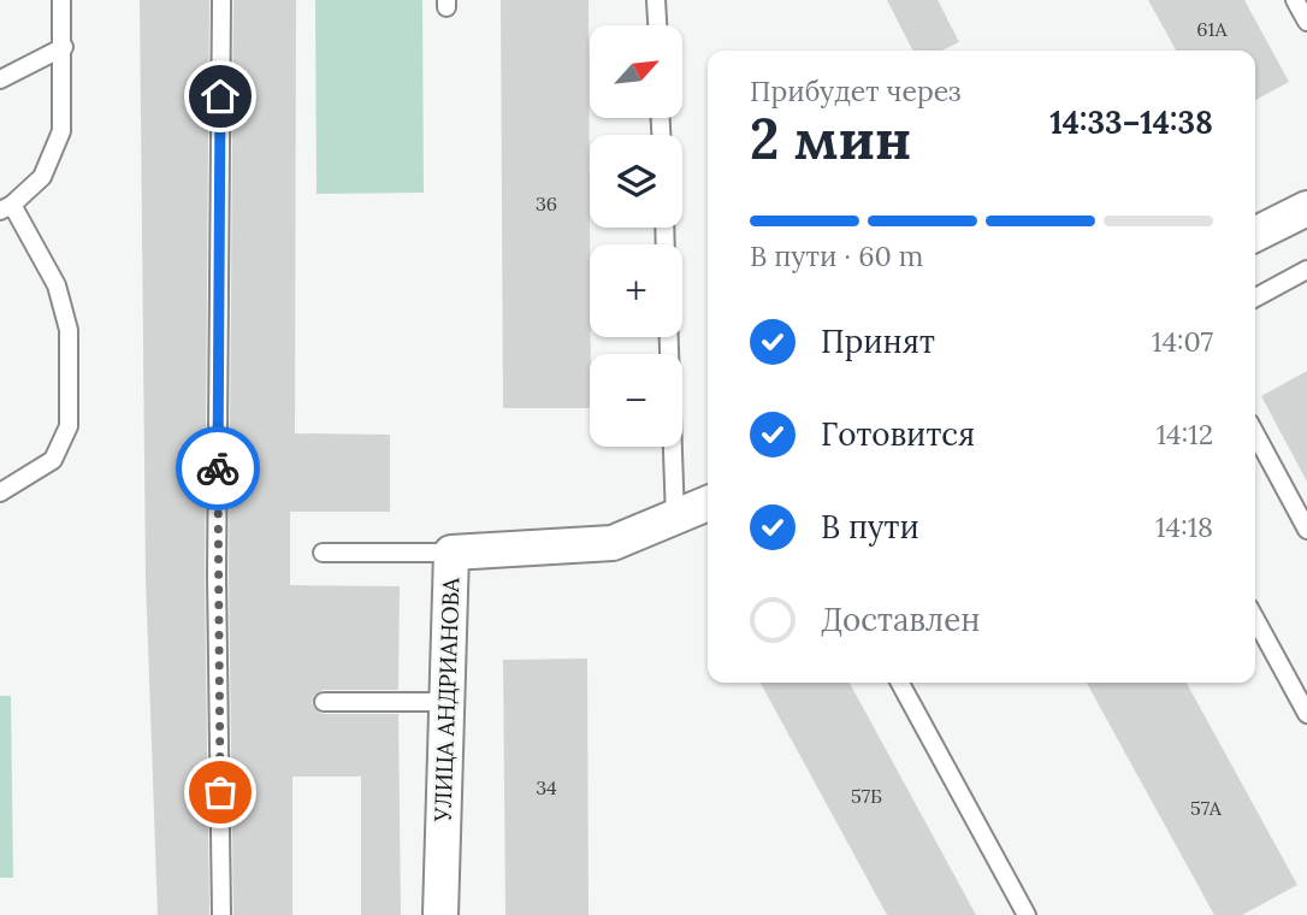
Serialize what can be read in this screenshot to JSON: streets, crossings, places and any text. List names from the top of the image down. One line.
{"streets":{"street":["УЛИЦА АНДРИАНОВА"]},"house_numbers":["61А","36","34","57Б","57А"],"north":"top right","page":{"map_buttons":["+","−"],"heading":["2 мин","Прибудет через","14:33–14:38"],"bar":"В пути · 60 m","list":[["Принят","14:07"],["Готовится","14:12"],["В пути","14:18"],"Доставлен"]}}
